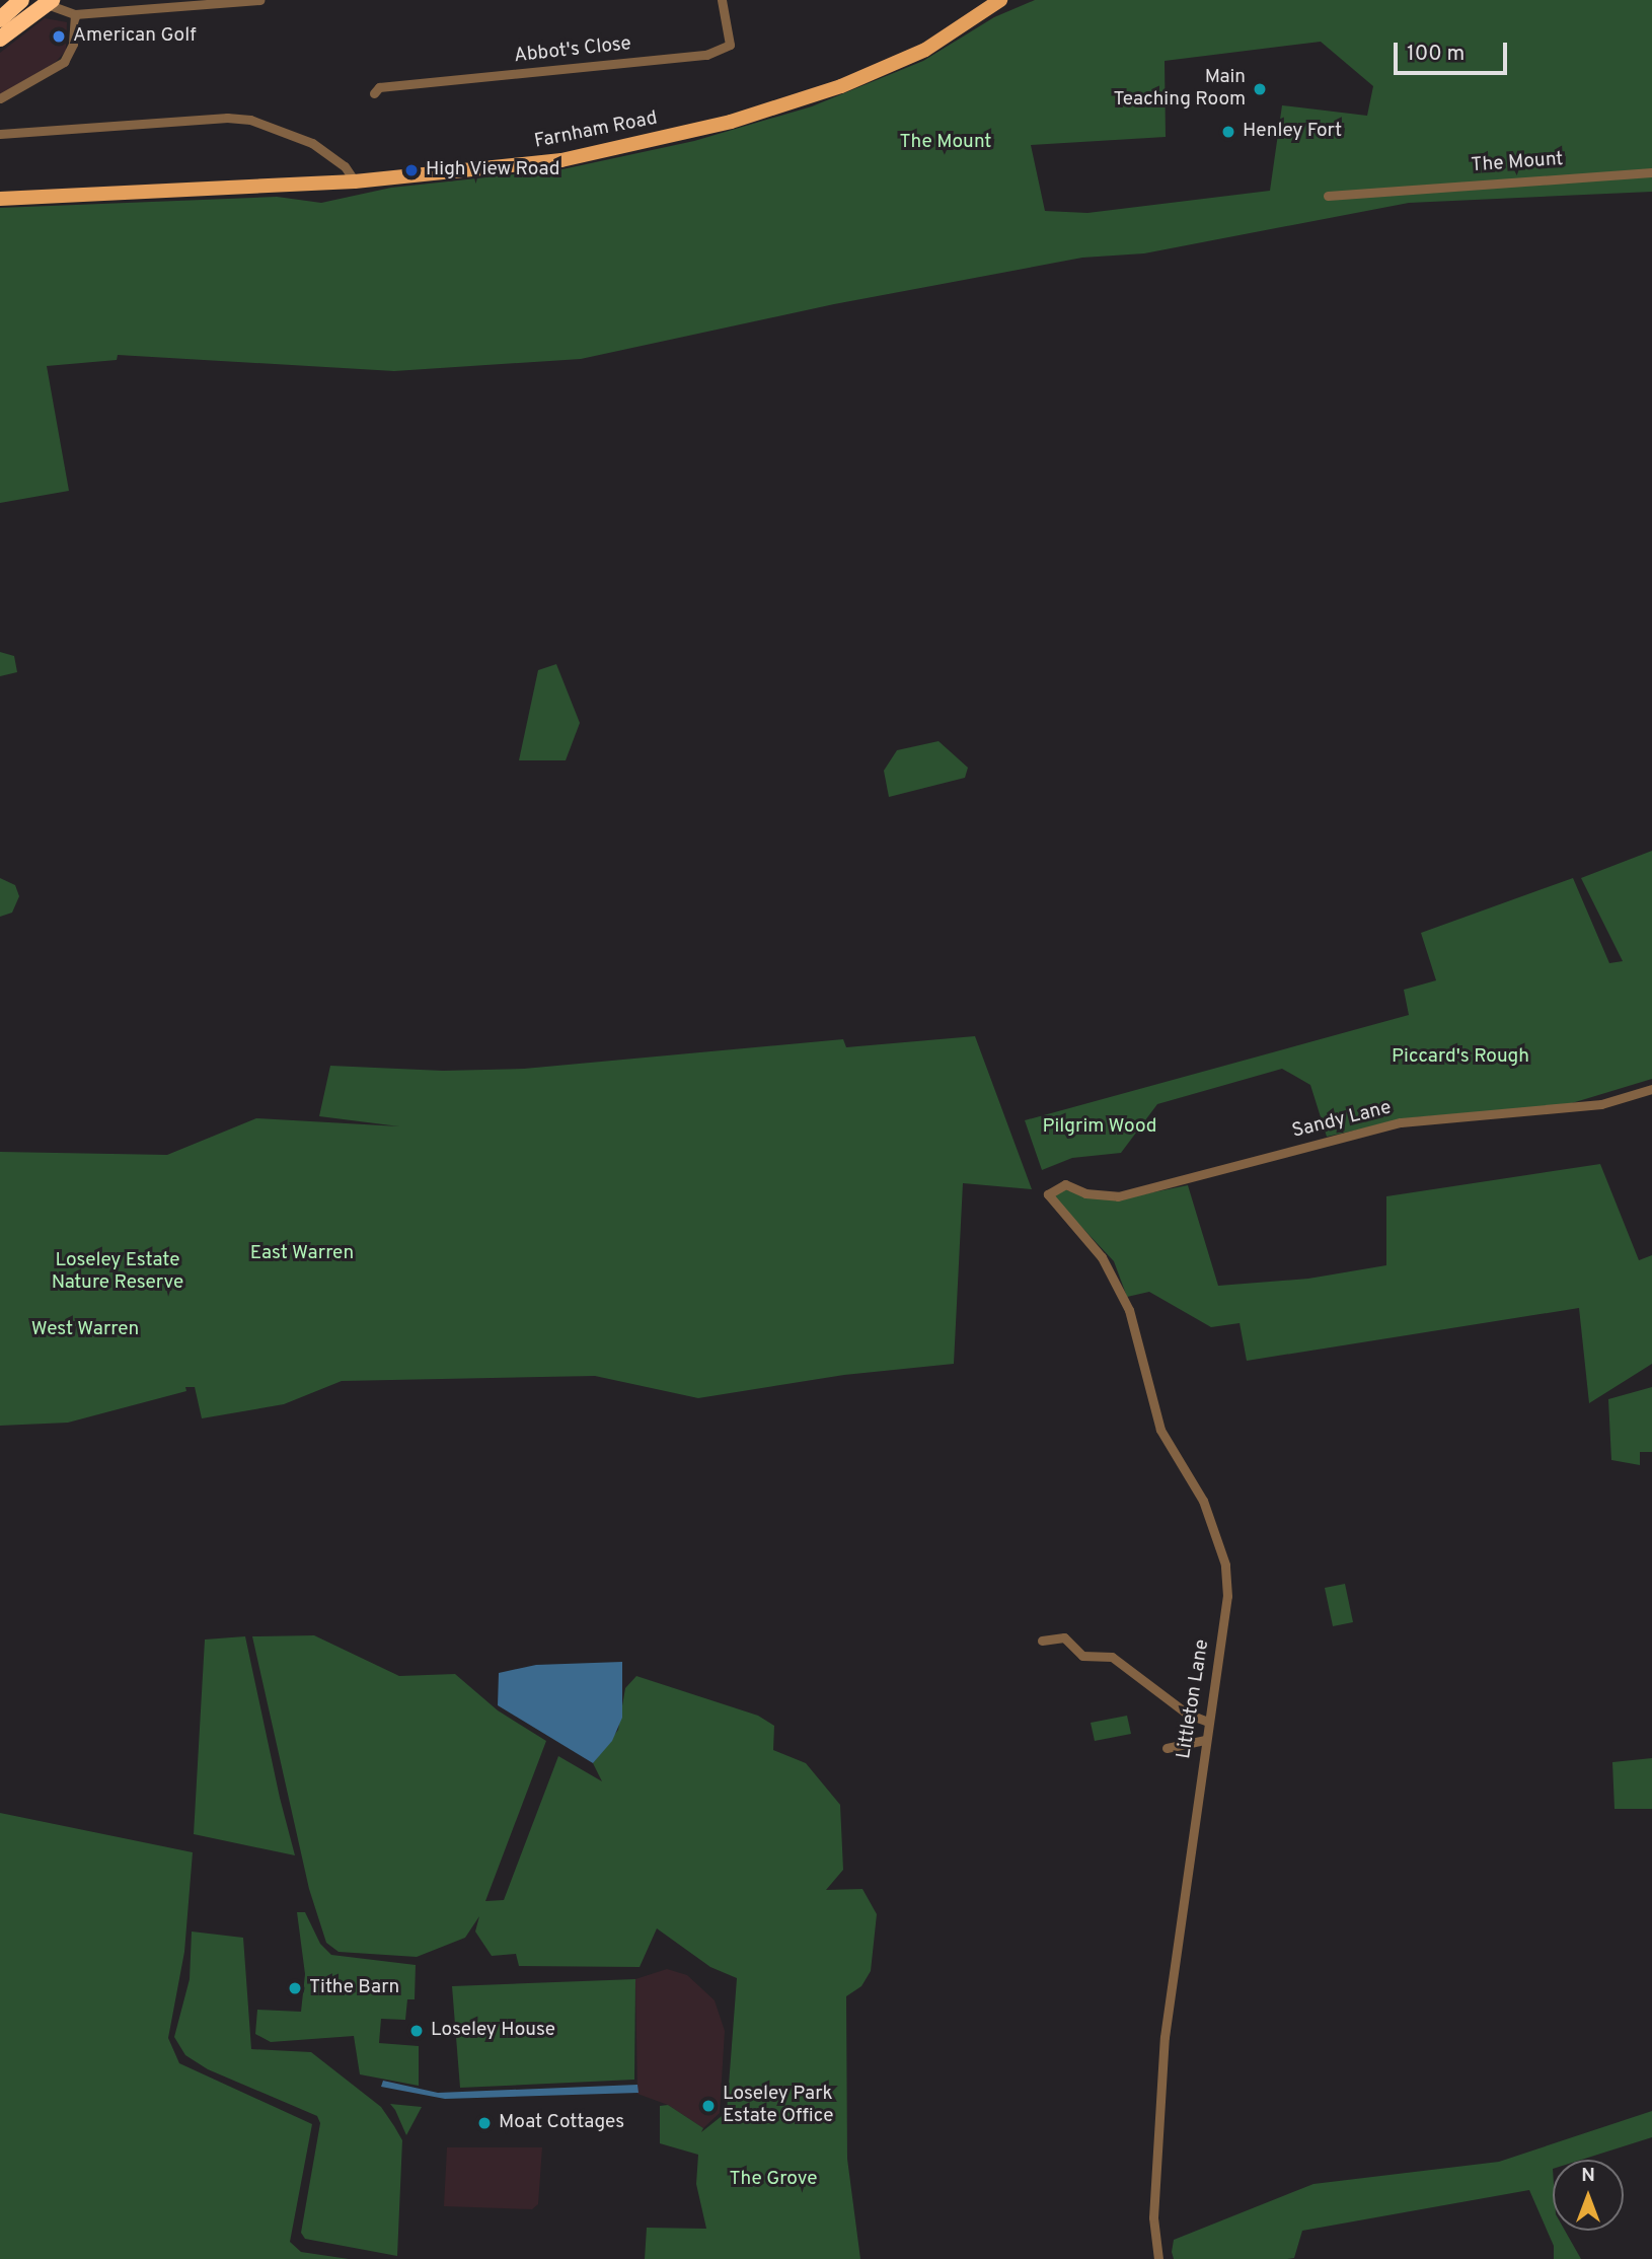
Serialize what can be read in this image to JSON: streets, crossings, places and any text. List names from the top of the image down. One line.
{"streets":{"main road":["Farnham Road"],"street":["Abbot's Close","The Mount","Sandy Lane","Littleton Lane"]},"crossings":[["Sandy Lane","Littleton Lane"]],"parks":["The Mount","Piccard's Rough","Pilgrim Wood","East Warren","Loseley Estate Nature Reserve","West Warren","The Grove"],"places":["American Golf","Main Teaching Room","Henley Fort","High View Road","Tithe Barn","Loseley House","Loseley Park Estate Office","Moat Cottages"],"scale_bar":"100 m","north":"top"}
